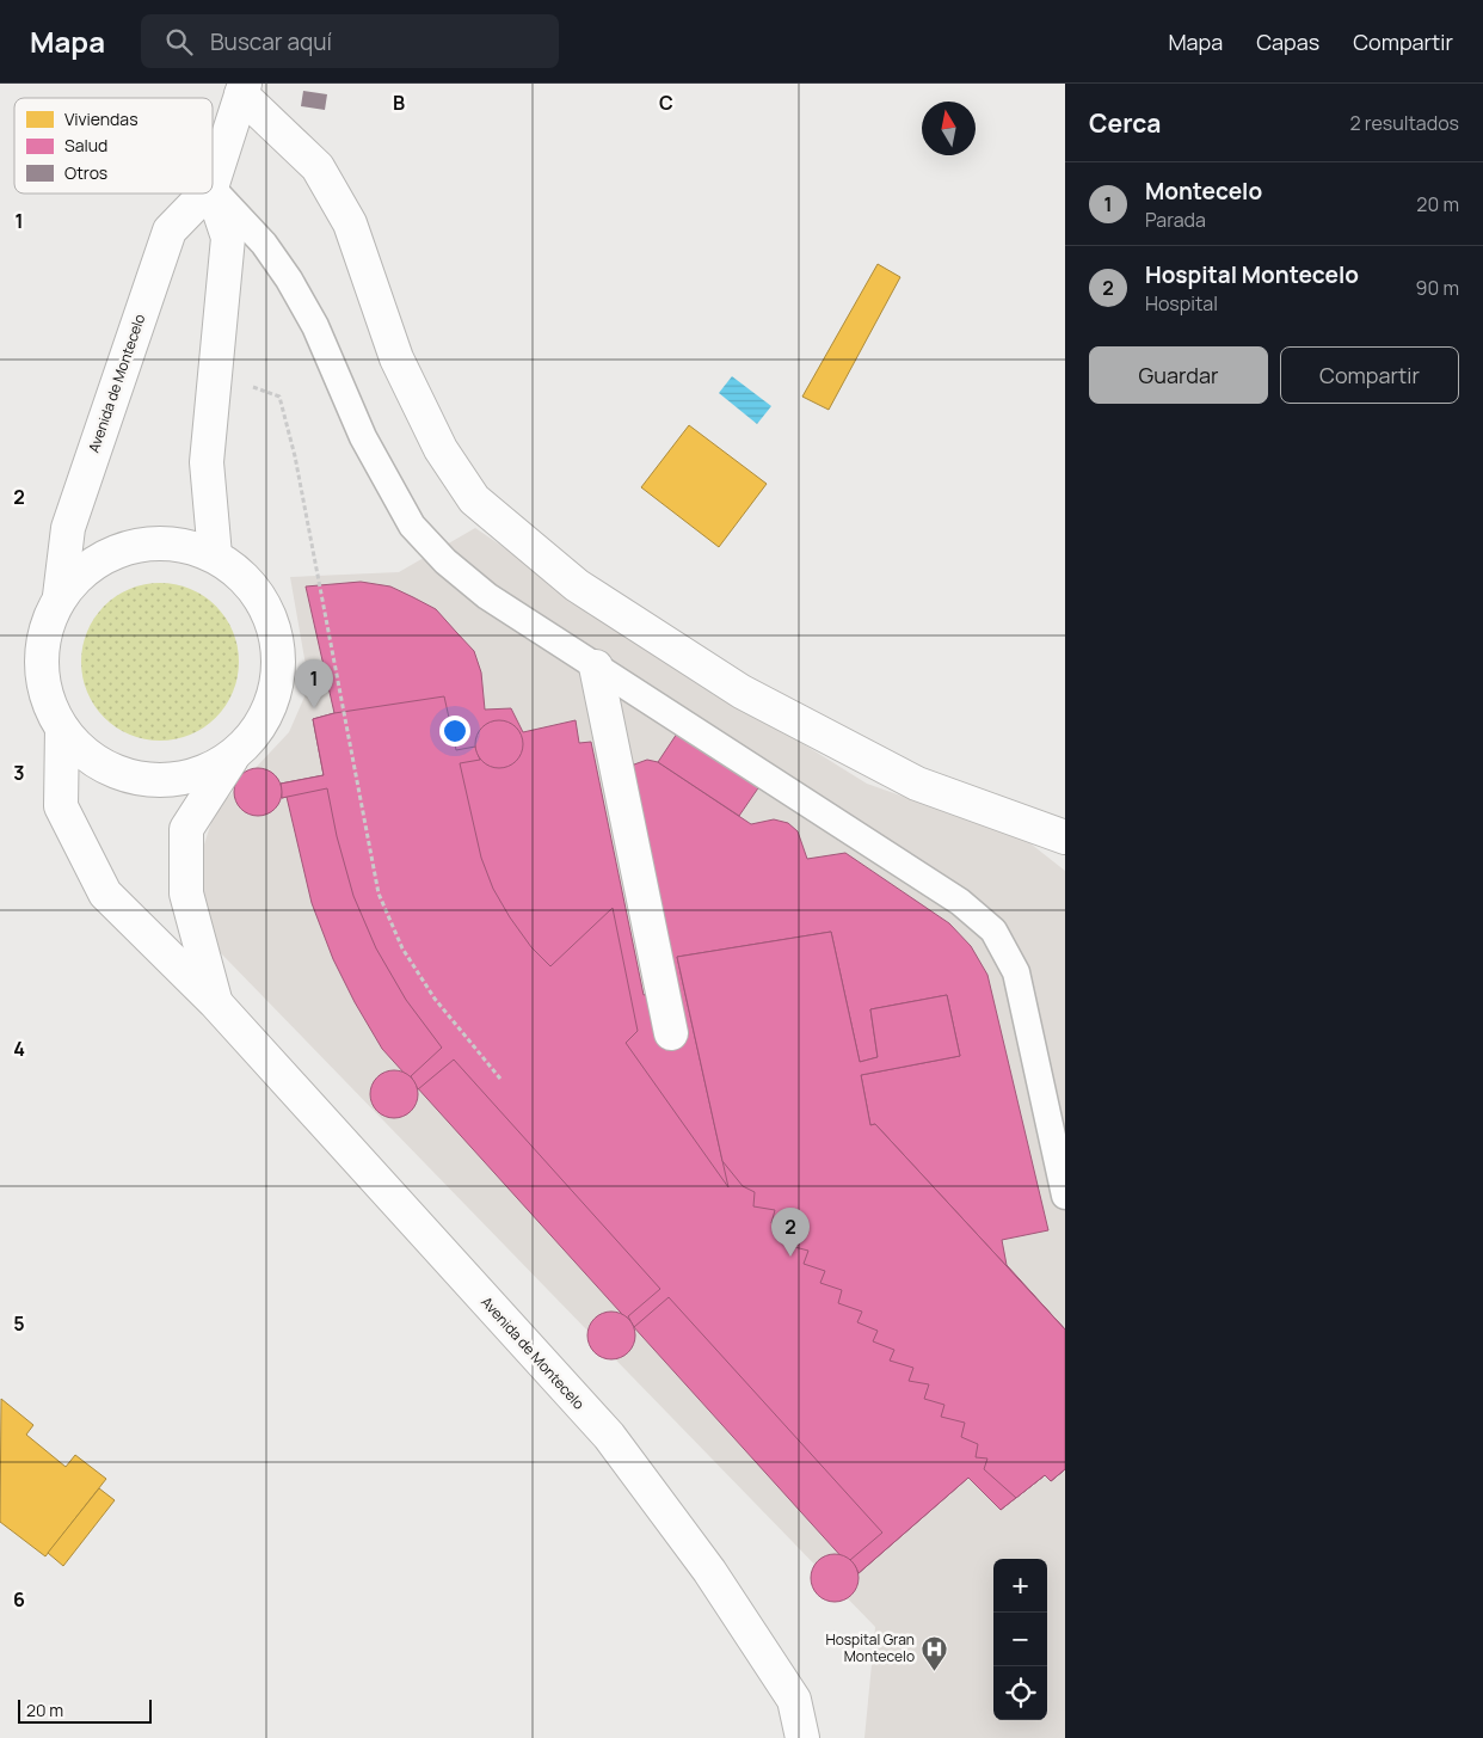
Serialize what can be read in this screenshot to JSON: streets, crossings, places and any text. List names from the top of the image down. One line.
{"streets":{"street":["Avenida de Montecelo"]},"places":{"hospital":["Hospital Gran Montecelo"]},"legend":["Viviendas","Salud","Otros"],"scale_bar":"20 m","north":"top","page":{"header":"Mapa","search":"Buscar aquí","nav":["Mapa","Capas","Compartir"],"heading":["Cerca","2 resultados"],"list":[{"mark":"1","name":"Montecelo","note":"Parada","value":"20 m"},{"mark":"2","name":"Hospital Montecelo","note":"Hospital","value":"90 m"}],"buttons":["Guardar","Compartir"],"pins":["1","2"],"map_buttons":["+","−"],"scale":"20 m"},"grid":{"columns":["B","C"],"rows":["1","2","3","4","5","6"]}}
